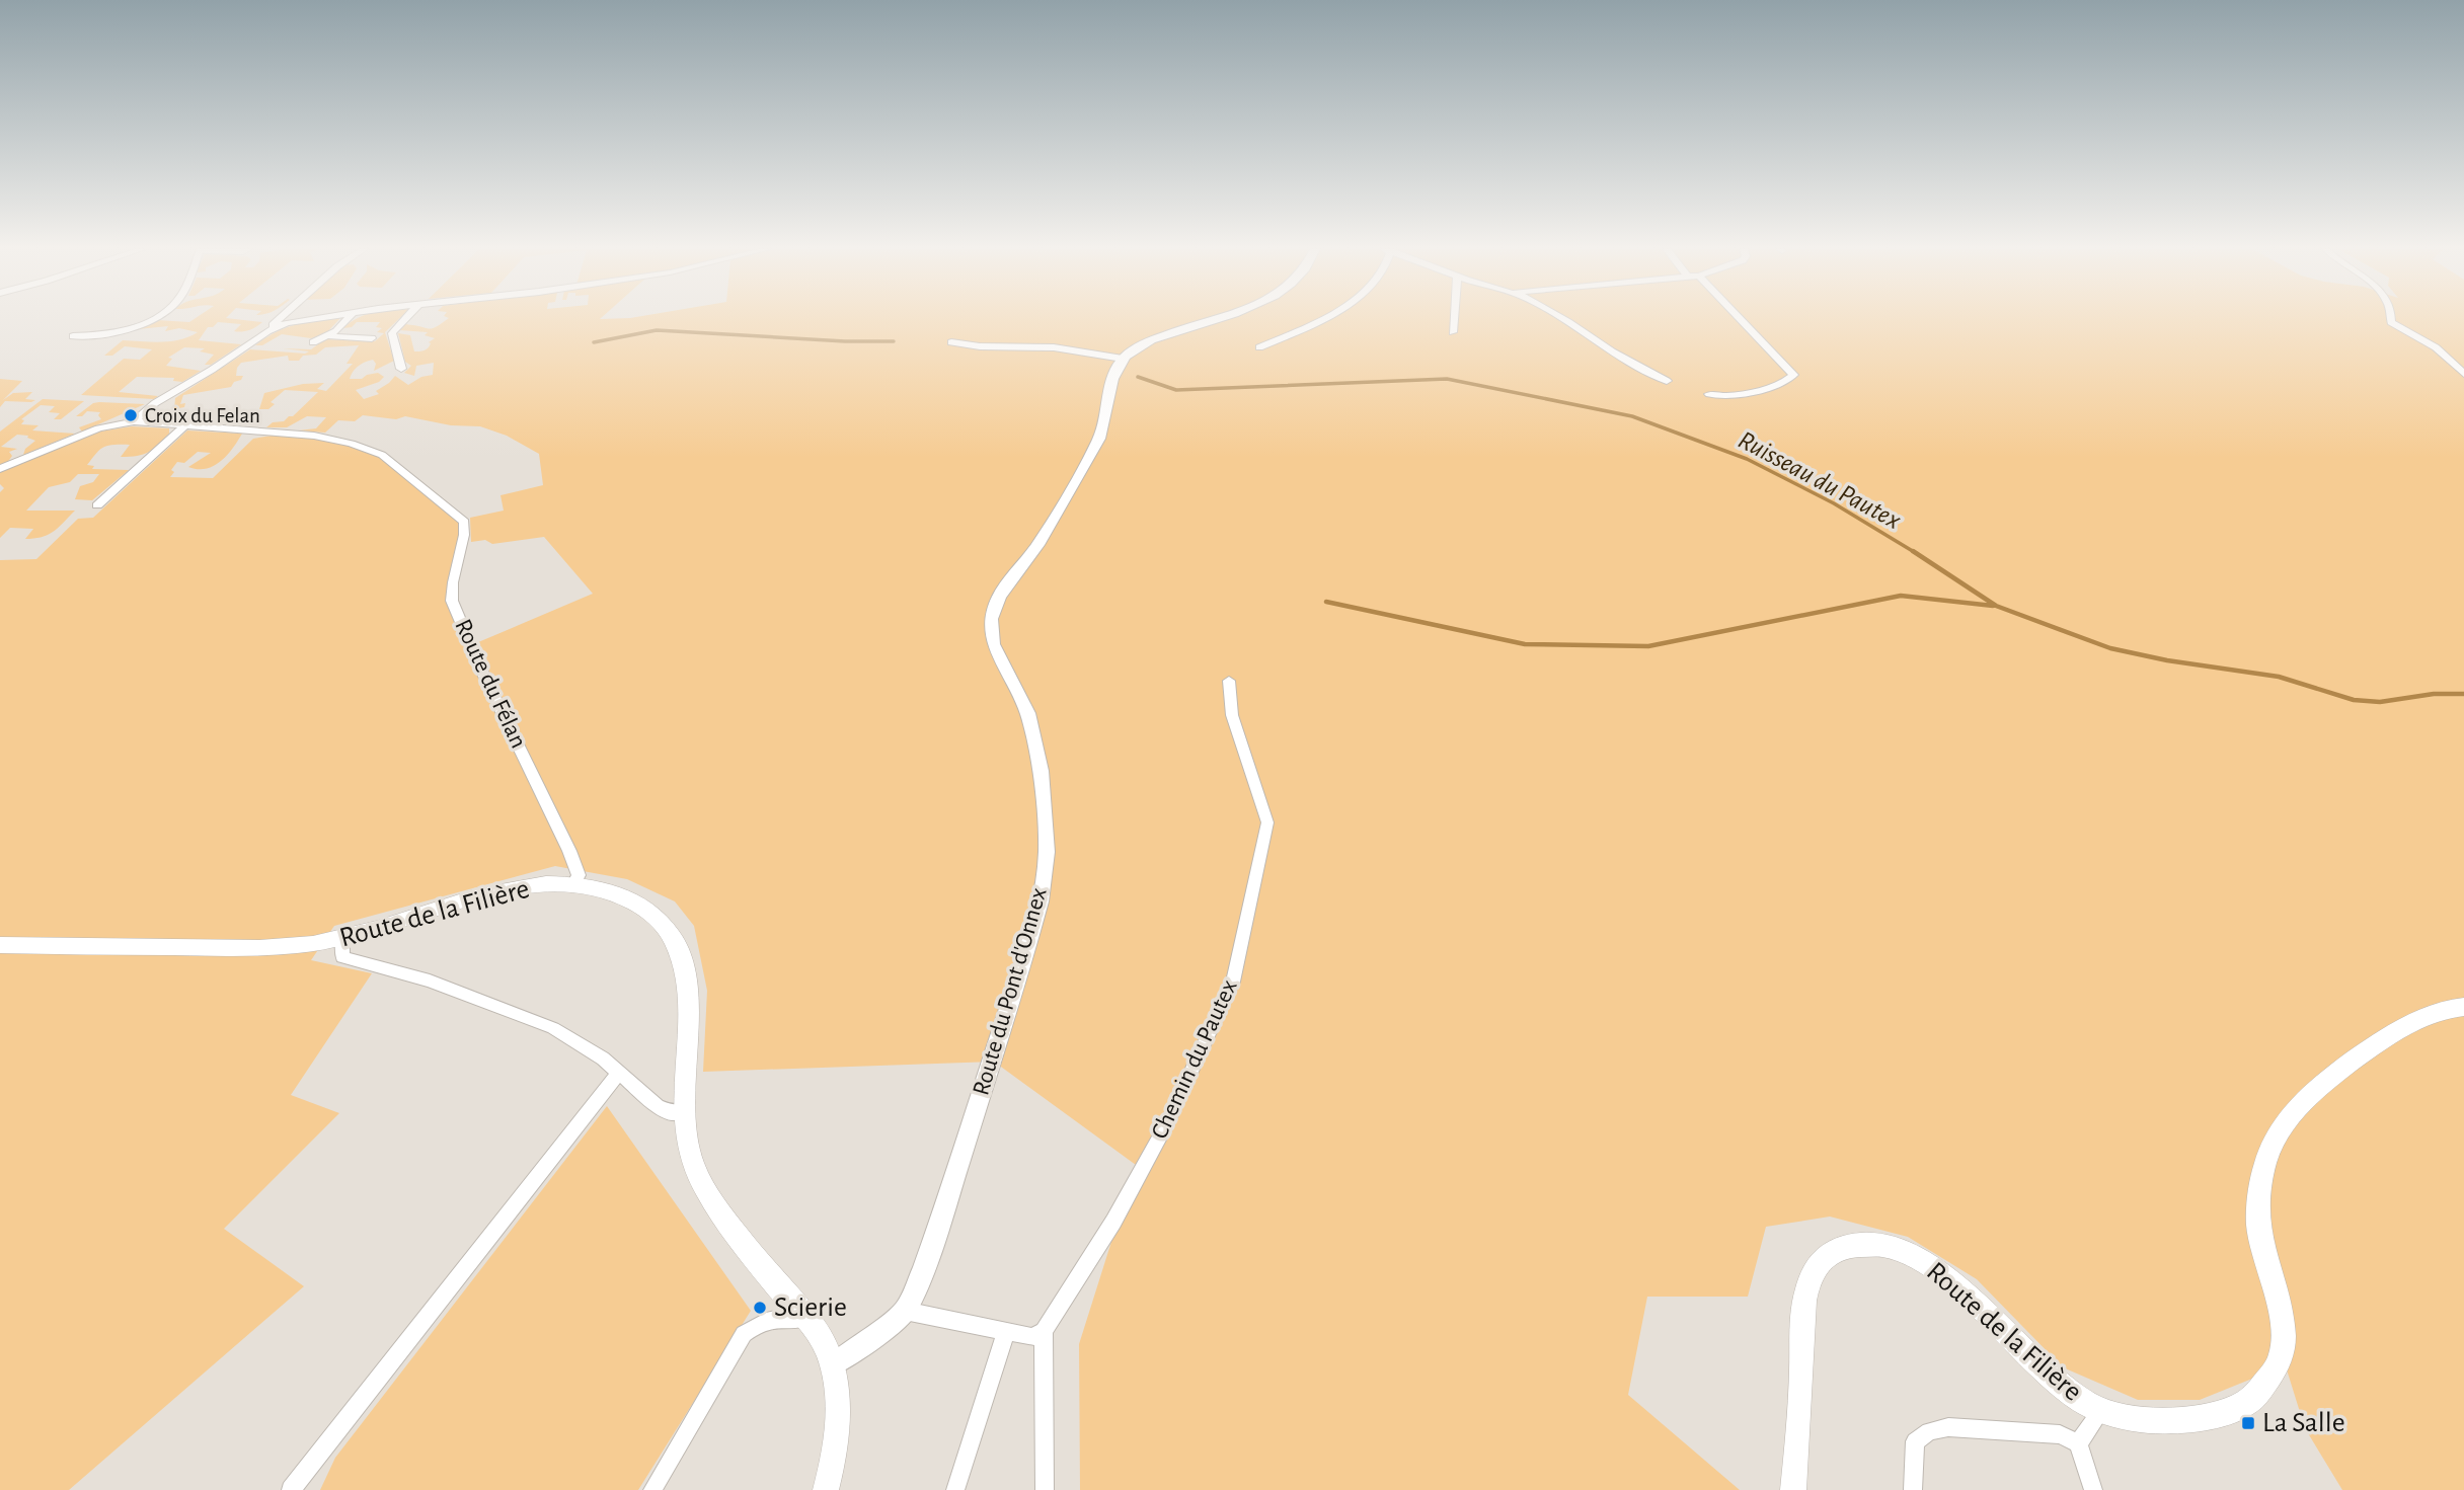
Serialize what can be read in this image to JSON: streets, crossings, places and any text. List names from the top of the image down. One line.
{"streets":{"main road":["Route de la Filière"],"street":["Route du Félan","Route du Pont d'Onnex","Chemin du Pautex"]},"crossings":[["Route du Félan","Route de la Filière"],["Route de la Filière","Route du Pont d'Onnex"]],"water":["Ruisseau du Pautex"],"places":{"other":["Croix du Felan","Scierie"],"transit":["La Salle"]}}
